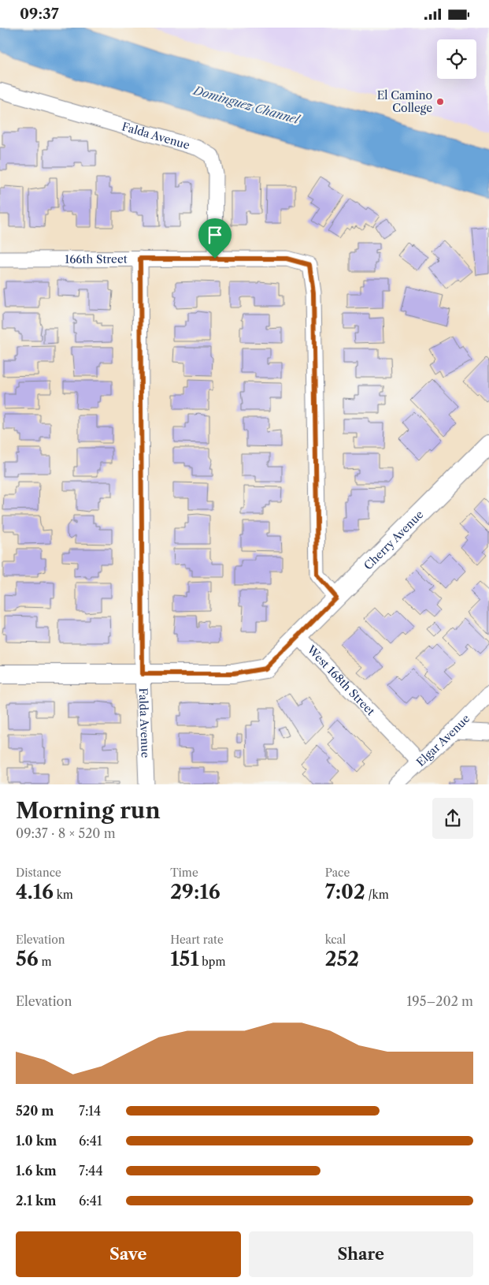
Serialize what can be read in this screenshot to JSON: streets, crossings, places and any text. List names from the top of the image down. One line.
{"streets":{"street":["Falda Avenue","166th Street","Cherry Avenue","West 168th Street","Elgar Avenue"]},"crossings":[["Falda Avenue","166th Street"],["Falda Avenue","West 168th Street"],["166th Street","Cherry Avenue"],["Cherry Avenue","West 168th Street"],["West 168th Street","Elgar Avenue"]],"water":["Dominguez Channel"],"places":["El Camino College"],"page":{"status":"09:37","heading":["Morning run","09:37 · 8 × 520 m"],"stats":[["Distance","4.16 km"],["Time","29:16"],["Pace","7:02 /km"],["Elevation","56 m"],["Heart rate","151 bpm"],["kcal","252"]],"chart":["Elevation","195–202 m"],"list":[{"name":"520 m","note":"7:14"},{"name":"1.0 km","note":"6:41"},{"name":"1.6 km","note":"7:44"},{"name":"2.1 km","note":"6:41"}],"buttons":["Save","Share"]}}
